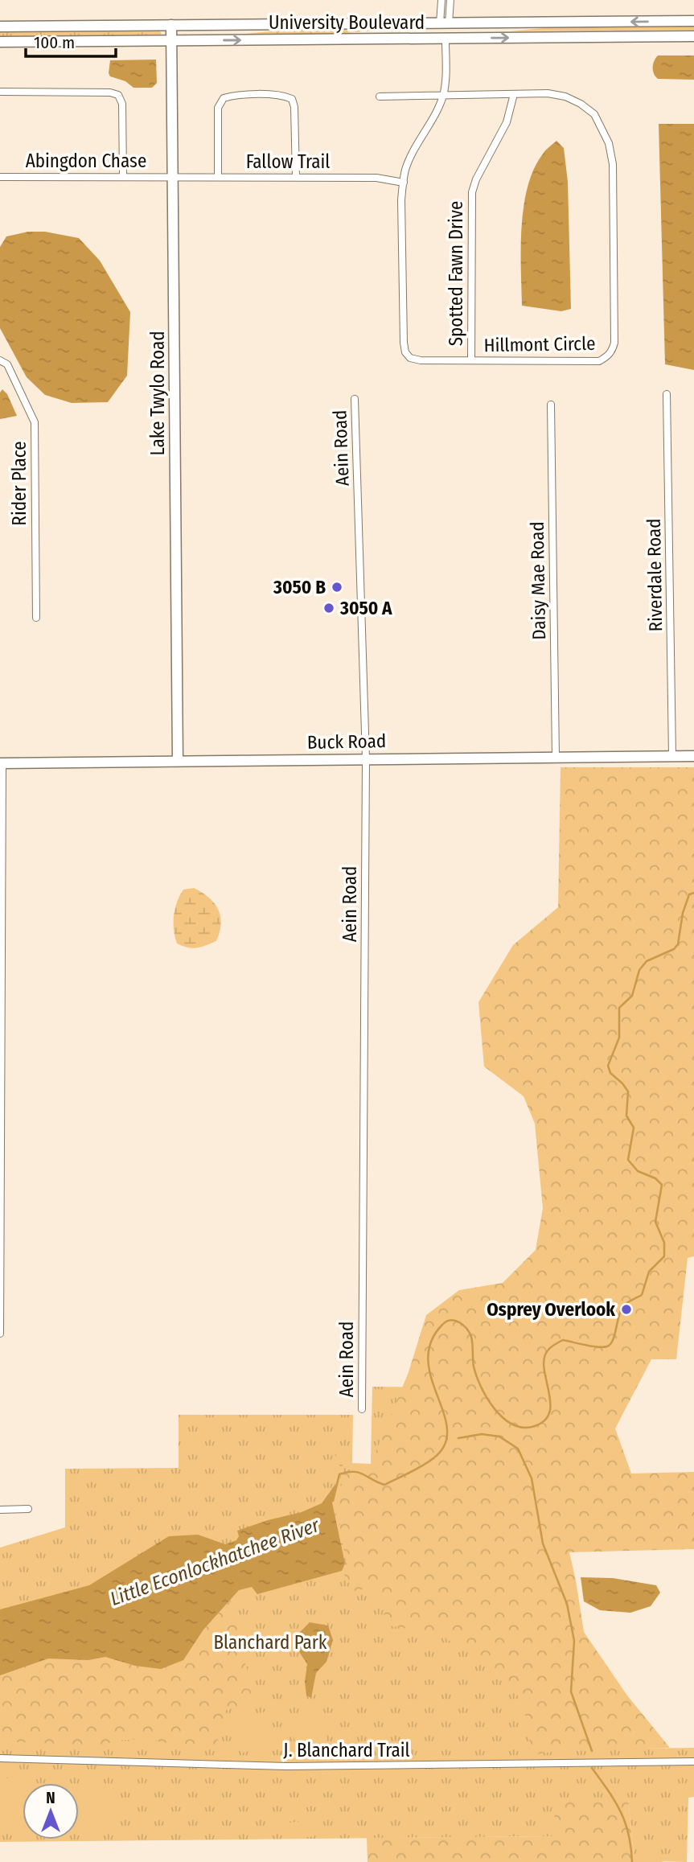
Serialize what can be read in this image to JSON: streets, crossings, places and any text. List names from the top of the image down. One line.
{"streets":{"main road":["University Boulevard","Lake Twylo Road","Buck Road"],"street":["Abingdon Chase","Fallow Trail","Spotted Fawn Drive","Hillmont Circle","Aein Road","Rider Place","Riverdale Road","Daisy Mae Road","J. Blanchard Trail"]},"crossings":[["University Boulevard","Hillmont Circle"],["University Boulevard","Lake Twylo Road"],["Abingdon Chase","Fallow Trail"],["Abingdon Chase","Lake Twylo Road"],["Fallow Trail","Hillmont Circle"],["Fallow Trail","Lake Twylo Road"],["Spotted Fawn Drive","Hillmont Circle"],["Lake Twylo Road","Buck Road"],["Aein Road","Buck Road"],["Riverdale Road","Buck Road"],["Daisy Mae Road","Buck Road"]],"water":["Little Econlockhatchee River"],"parks":["Blanchard Park"],"places":["3050 B","3050 A","Osprey Overlook"],"scale_bar":"100 m","north":"top"}
